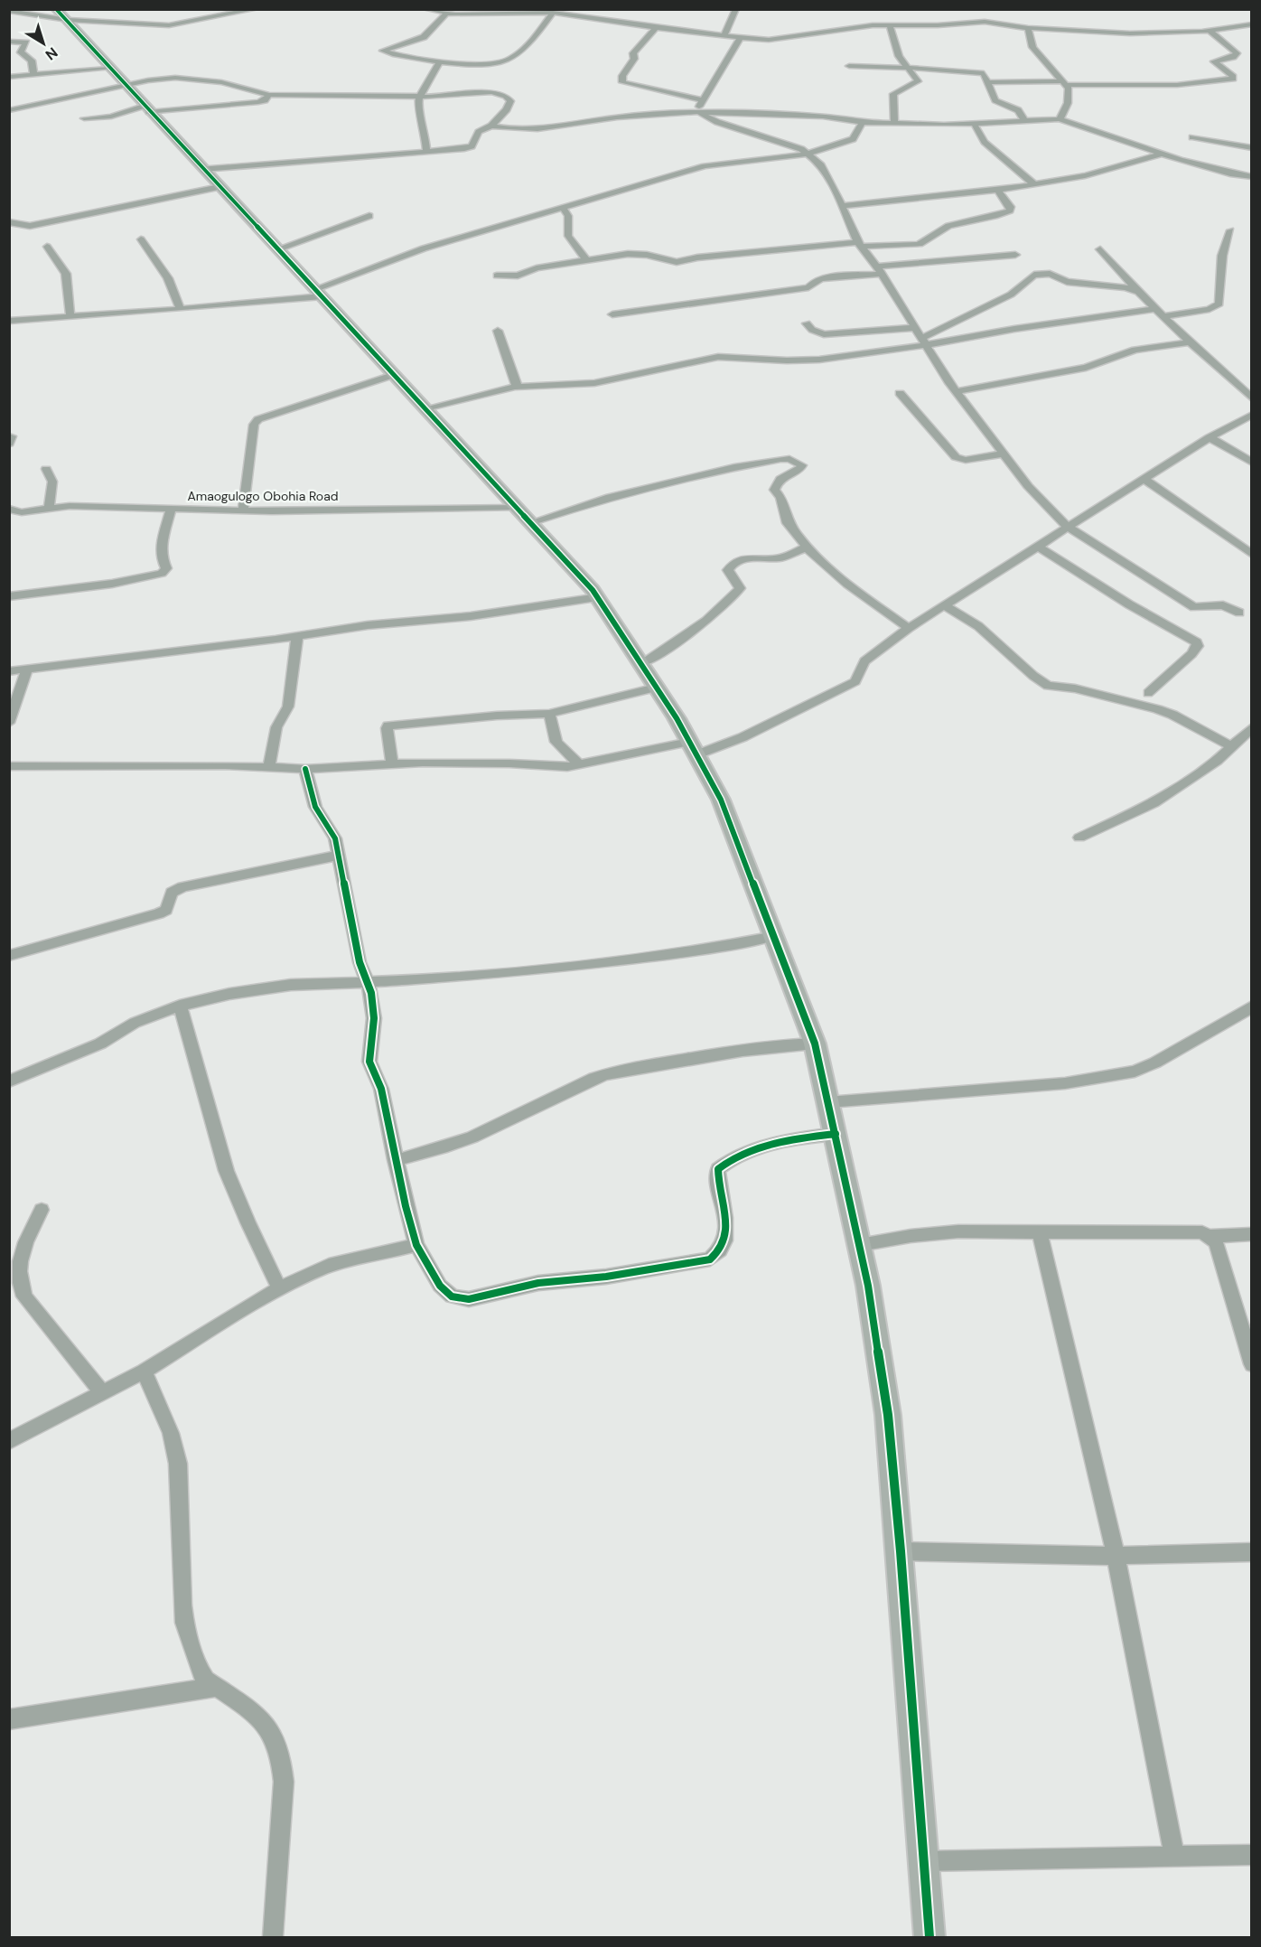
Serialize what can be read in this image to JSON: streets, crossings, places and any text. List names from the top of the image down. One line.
{"streets":{"street":["Amaogulogo Obohia Road"]},"north":"bottom right"}
